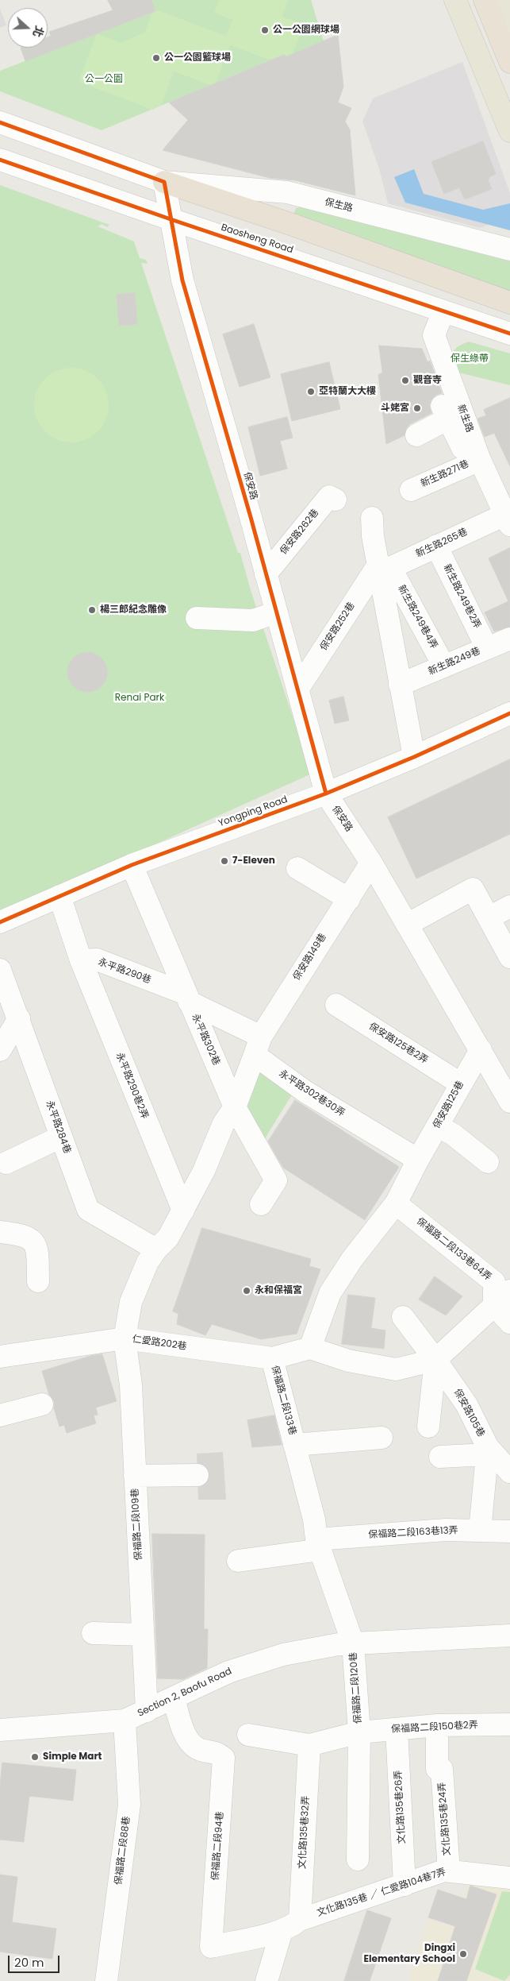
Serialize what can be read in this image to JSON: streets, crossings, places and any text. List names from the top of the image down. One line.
{"streets":{"street":["保生路","Baosheng Road","新生路","新生路271巷","保安路","保安路262巷","新生路265巷","新生路249巷2弄","新生路249巷4弄","保安路252巷","新生路249巷","Yongping Road","保安路149巷","永平路290巷","永平路302巷","保安路125巷2弄","永平路290巷2弄","永平路302巷30弄","保安路125巷","永平路284巷","保福路二段133巷64弄","仁愛路202巷","保福路二段133巷","保安路105巷","保福路二段109巷","保福路二段163巷13弄","保福路二段120巷","Section 2, Baofu Road","保福路二段150巷2弄","文化路135巷26弄","文化路135巷24弄","文化路135巷32弄","保福路二段94巷","保福路二段88巷","文化路135巷 ／ 仁愛路104巷7弄"]},"crossings":[["保生路","保安路"],["Baosheng Road","新生路"],["Baosheng Road","保安路"],["新生路","新生路271巷"],["新生路","新生路265巷"],["保安路","保安路262巷"],["保安路","保安路252巷"],["保安路","Yongping Road"],["保安路","保安路149巷"],["保安路","保安路125巷"],["新生路265巷","新生路249巷2弄"],["新生路265巷","新生路249巷4弄"],["新生路265巷","保安路252巷"],["新生路249巷2弄","新生路249巷"],["新生路249巷4弄","保安路252巷"],["新生路249巷4弄","新生路249巷"],["Yongping Road","永平路302巷"],["保安路149巷","永平路290巷"],["保安路149巷","永平路302巷30弄"],["永平路290巷","永平路302巷"],["永平路290巷","永平路290巷2弄"],["永平路290巷","永平路302巷30弄"],["保安路125巷2弄","保安路125巷"],["永平路302巷30弄","保安路125巷"],["仁愛路202巷","保福路二段133巷"],["仁愛路202巷","保福路二段109巷"],["保福路二段133巷","保福路二段163巷13弄"],["保福路二段133巷","保福路二段120巷"],["保福路二段133巷","Section 2, Baofu Road"],["保福路二段109巷","Section 2, Baofu Road"],["保福路二段120巷","Section 2, Baofu Road"],["保福路二段120巷","保福路二段150巷2弄"],["Section 2, Baofu Road","保福路二段94巷"],["Section 2, Baofu Road","保福路二段88巷"],["保福路二段150巷2弄","文化路135巷26弄"],["保福路二段150巷2弄","文化路135巷24弄"],["保福路二段150巷2弄","文化路135巷32弄"],["文化路135巷26弄","文化路135巷 ／ 仁愛路104巷7弄"],["文化路135巷24弄","文化路135巷 ／ 仁愛路104巷7弄"],["文化路135巷32弄","文化路135巷 ／ 仁愛路104巷7弄"],["保福路二段94巷","文化路135巷 ／ 仁愛路104巷7弄"]],"parks":["公一公園","保生綠帶","Renai Park"],"places":["公一公園網球場","公一公園籃球場","觀音寺","亞特蘭大大樓","斗姥宮","楊三郎紀念雕像","7-Eleven","永和保福宮","Simple Mart","Dingxi Elementary School"],"scale_bar":"20 m","north":"right"}
